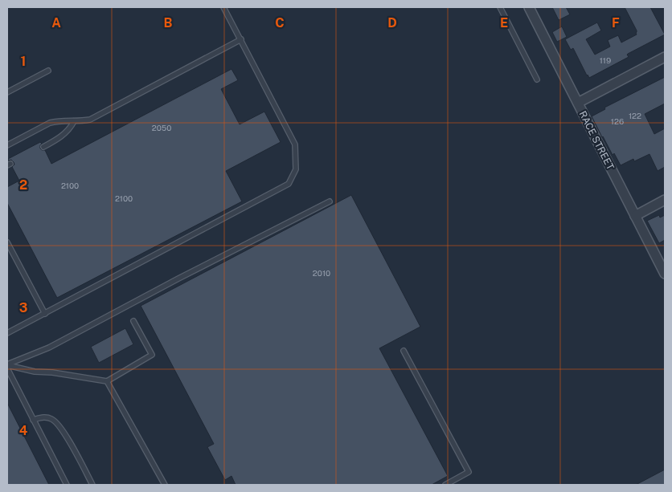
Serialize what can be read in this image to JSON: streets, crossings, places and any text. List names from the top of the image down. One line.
{"streets":{"street":["RACE STREET"]},"house_numbers":["119","122","126","2050","2100","2100","2010"],"grid":{"columns":["A","B","C","D","E","F"],"rows":["1","2","3","4"]}}
